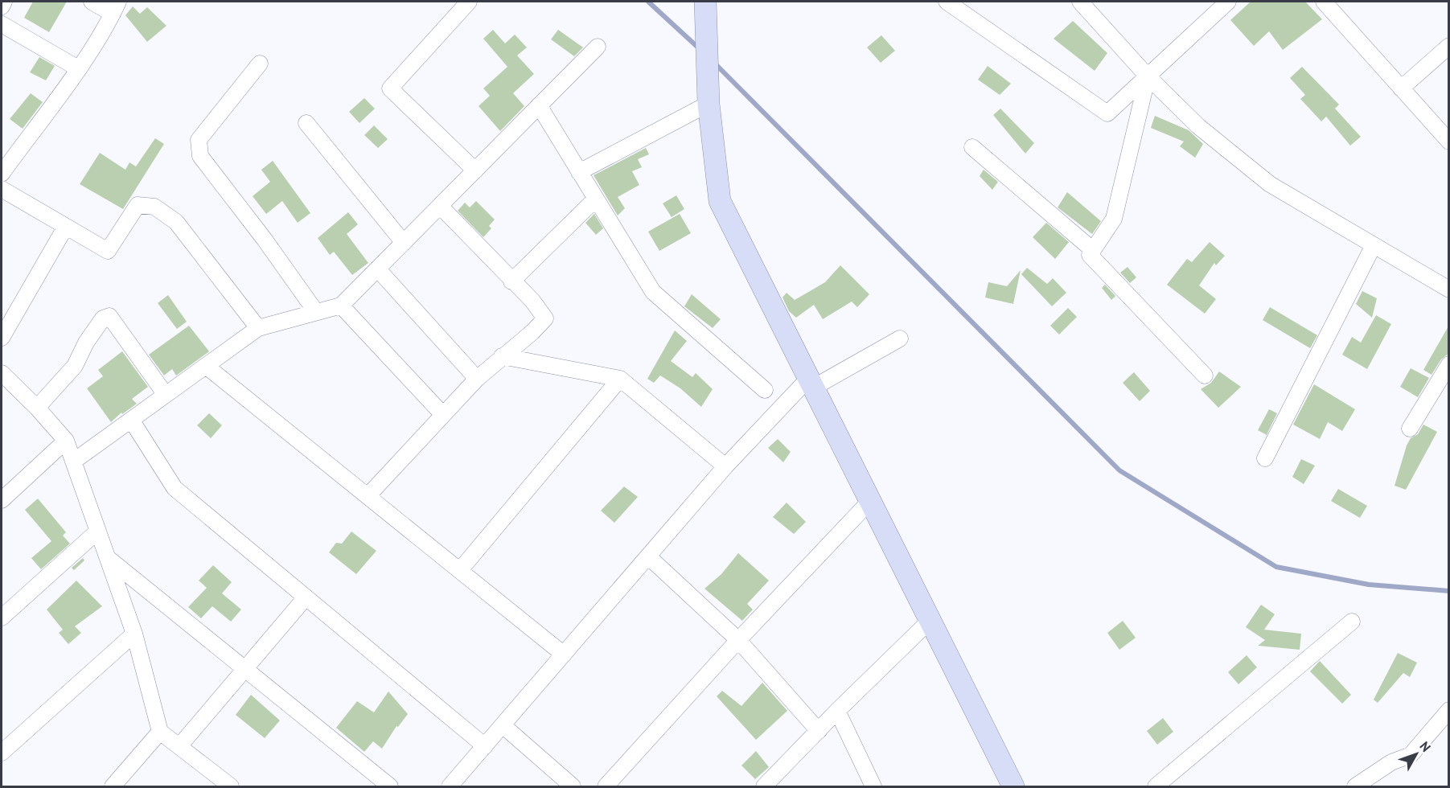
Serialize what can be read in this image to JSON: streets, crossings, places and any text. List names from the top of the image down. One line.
{"north":"top right"}
